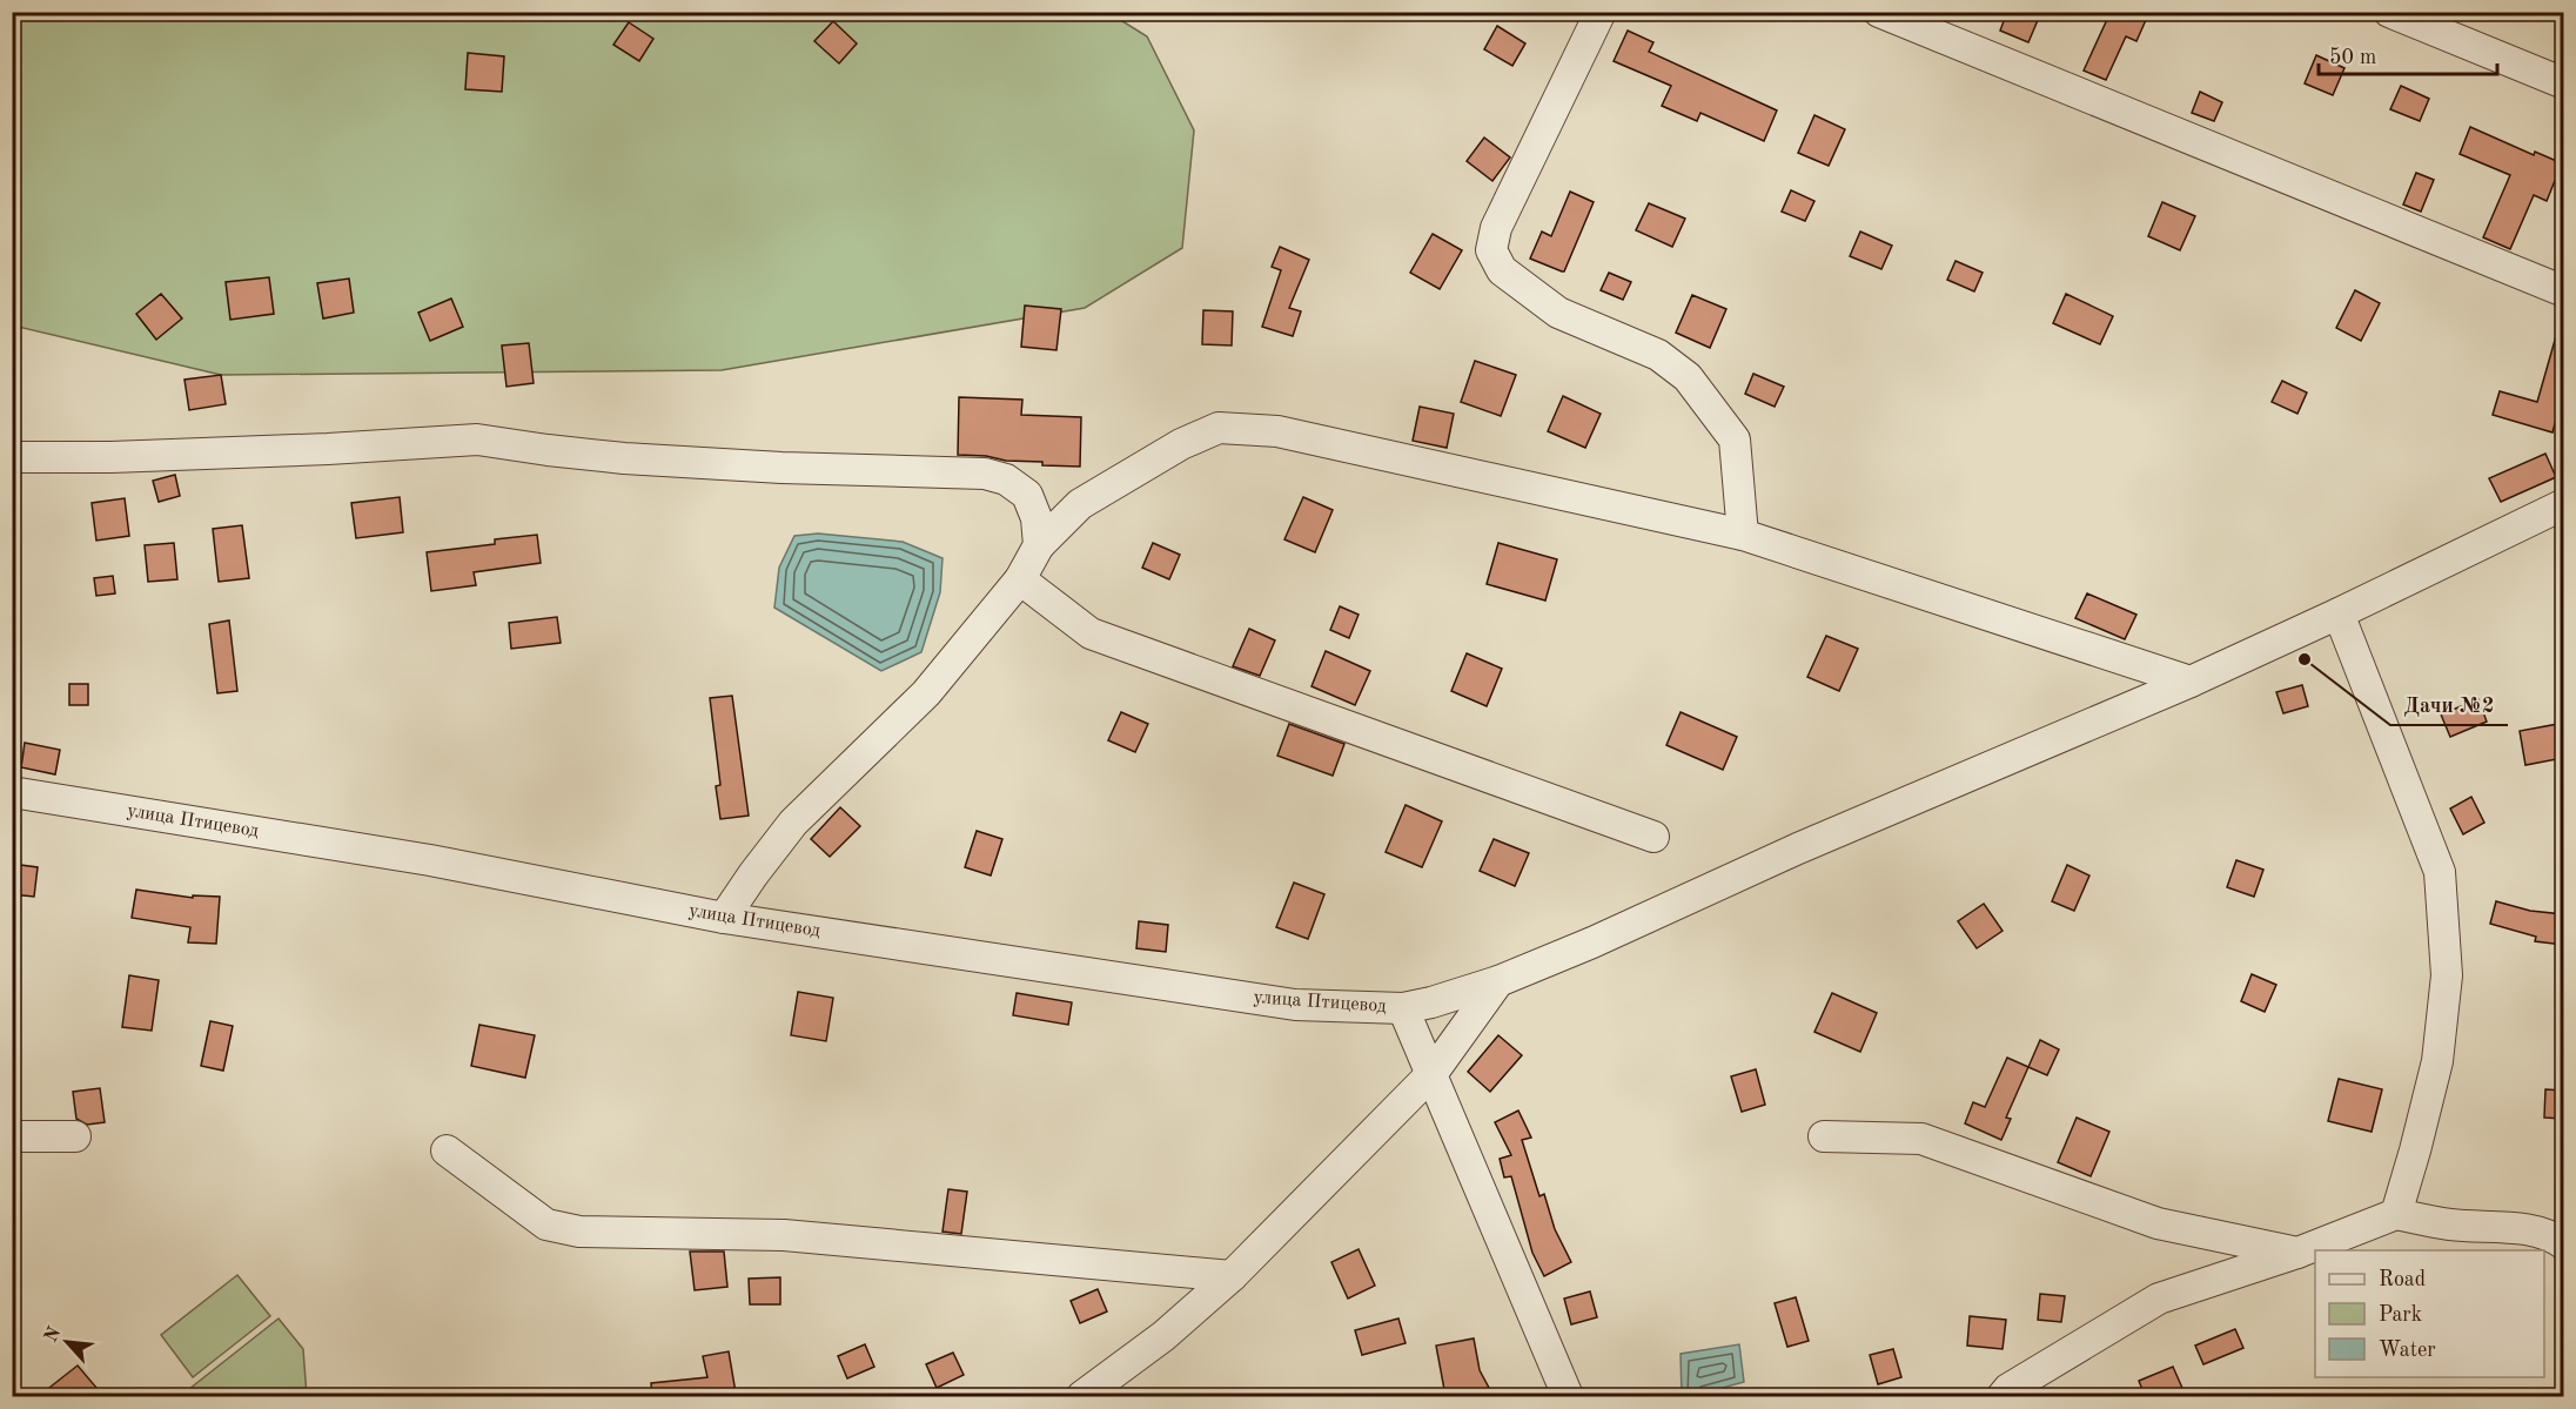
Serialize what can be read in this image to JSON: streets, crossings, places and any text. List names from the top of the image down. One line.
{"streets":{"street":["улица Птицевод"]},"places":["Дачи №2"],"legend":["Road","Park","Water"],"scale_bar":"50 m","north":"top left"}
